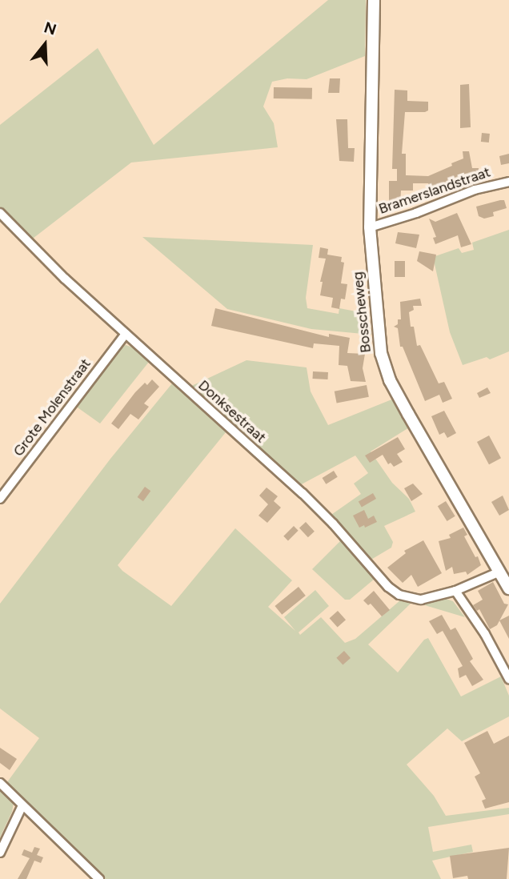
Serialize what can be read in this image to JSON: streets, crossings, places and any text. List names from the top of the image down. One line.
{"streets":{"street":["Bramerslandstraat","Bosscheweg","Grote Molenstraat","Donksestraat"]},"crossings":[["Bramerslandstraat","Bosscheweg"],["Bosscheweg","Donksestraat"],["Grote Molenstraat","Donksestraat"]],"north":"top"}
